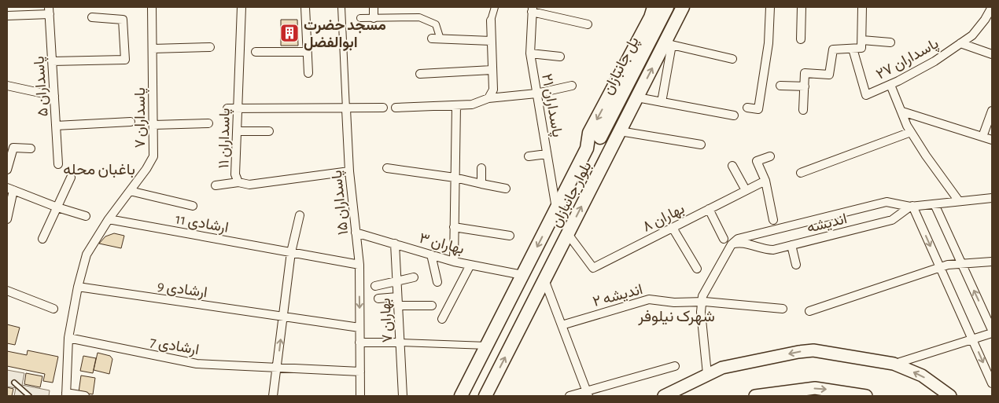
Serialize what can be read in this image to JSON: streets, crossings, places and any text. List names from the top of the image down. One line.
{"streets":{"highway":["پل جانبازان","بلوار جانبازان"],"street":["پاسداران ۲۷","پاسداران ۵","پاسداران ۲۱","پاسداران ۷","پاسداران ١١","پاسداران ۱۵","بهاران ۸","ارشادی 11","اندیشه","بهاران ۳","ارشادی 9","اندیشه ۲","بهاران ۷","ارشادی 7"]},"crossings":[["پل جانبازان","بلوار جانبازان"],["پاسداران ۲۱","بلوار جانبازان"],["پاسداران ۷","ارشادی 11"],["پاسداران ۷","ارشادی 9"],["پاسداران ۷","ارشادی 7"],["پاسداران ١١","پاسداران ۱۵"],["بلوار جانبازان","بهاران ۸"],["بلوار جانبازان","بهاران ۳"],["پاسداران ۱۵","ارشادی 11"],["پاسداران ۱۵","بهاران ۳"],["پاسداران ۱۵","ارشادی 9"],["پاسداران ۱۵","ارشادی 7"],["بهاران ۳","بهاران ۷"]],"districts":["باغبان محله","شهرک نیلوفر"],"places":{"building":["مسجد حضرت ابوالفضل"]}}
